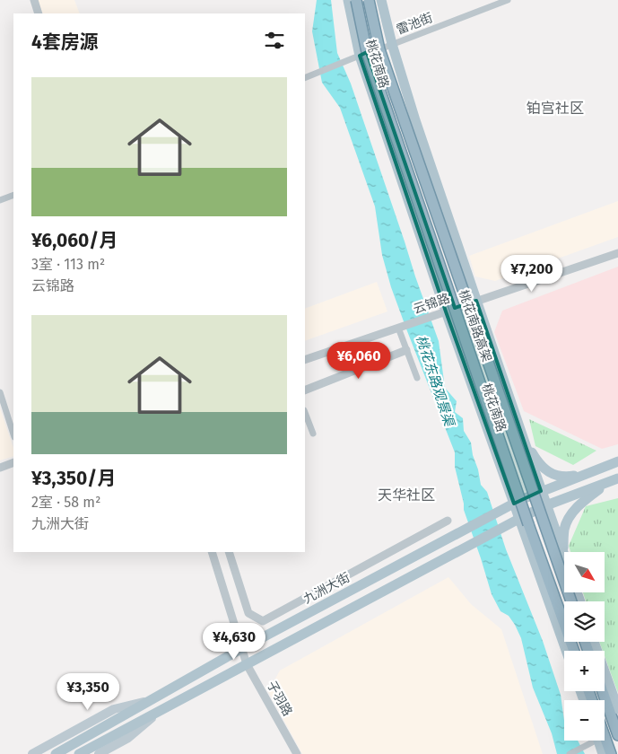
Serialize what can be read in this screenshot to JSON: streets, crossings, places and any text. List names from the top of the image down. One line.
{"streets":{"highway":["桃花南路高架"],"main road":["桃花南路","九洲大街"],"street":["雷池街","云锦路","子羽路"]},"crossings":[["雷池街","桃花南路"],["雷池街","桃花南路高架"],["桃花南路","云锦路"],["桃花南路","桃花南路高架"],["桃花南路","九洲大街"],["九洲大街","子羽路"]],"districts":["铂宫社区","天华社区"],"water":["桃花东路观景渠"],"north":"bottom right","page":{"heading":"4套房源","list":[{"name":"¥6,060/月","note":"3室 · 113 m² · 云锦路"},{"name":"¥3,350/月","note":"2室 · 58 m² · 九洲大街"}],"price":["¥7,200","¥6,060","¥4,630","¥3,350"],"map_buttons":["+","−"]}}
